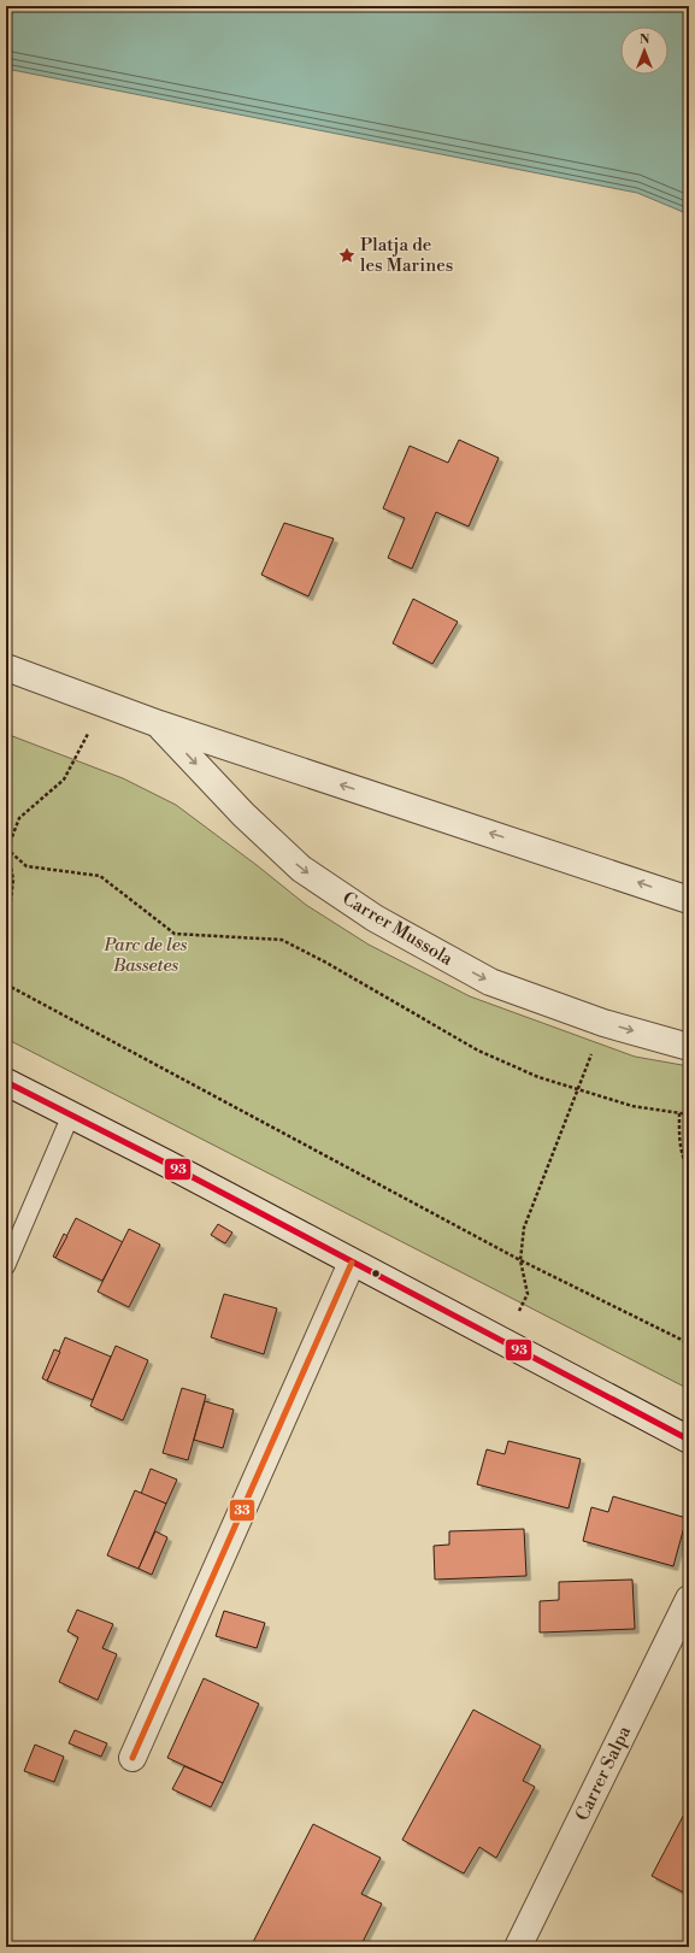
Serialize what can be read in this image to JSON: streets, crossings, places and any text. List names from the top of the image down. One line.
{"streets":{"street":["Carrer Mussola","Carrer Salpa"]},"parks":["Parc de les Bassetes"],"places":{"place":["Platja de les Marines"]},"lines":["transit line 93","transit line 33"],"north":"top"}
